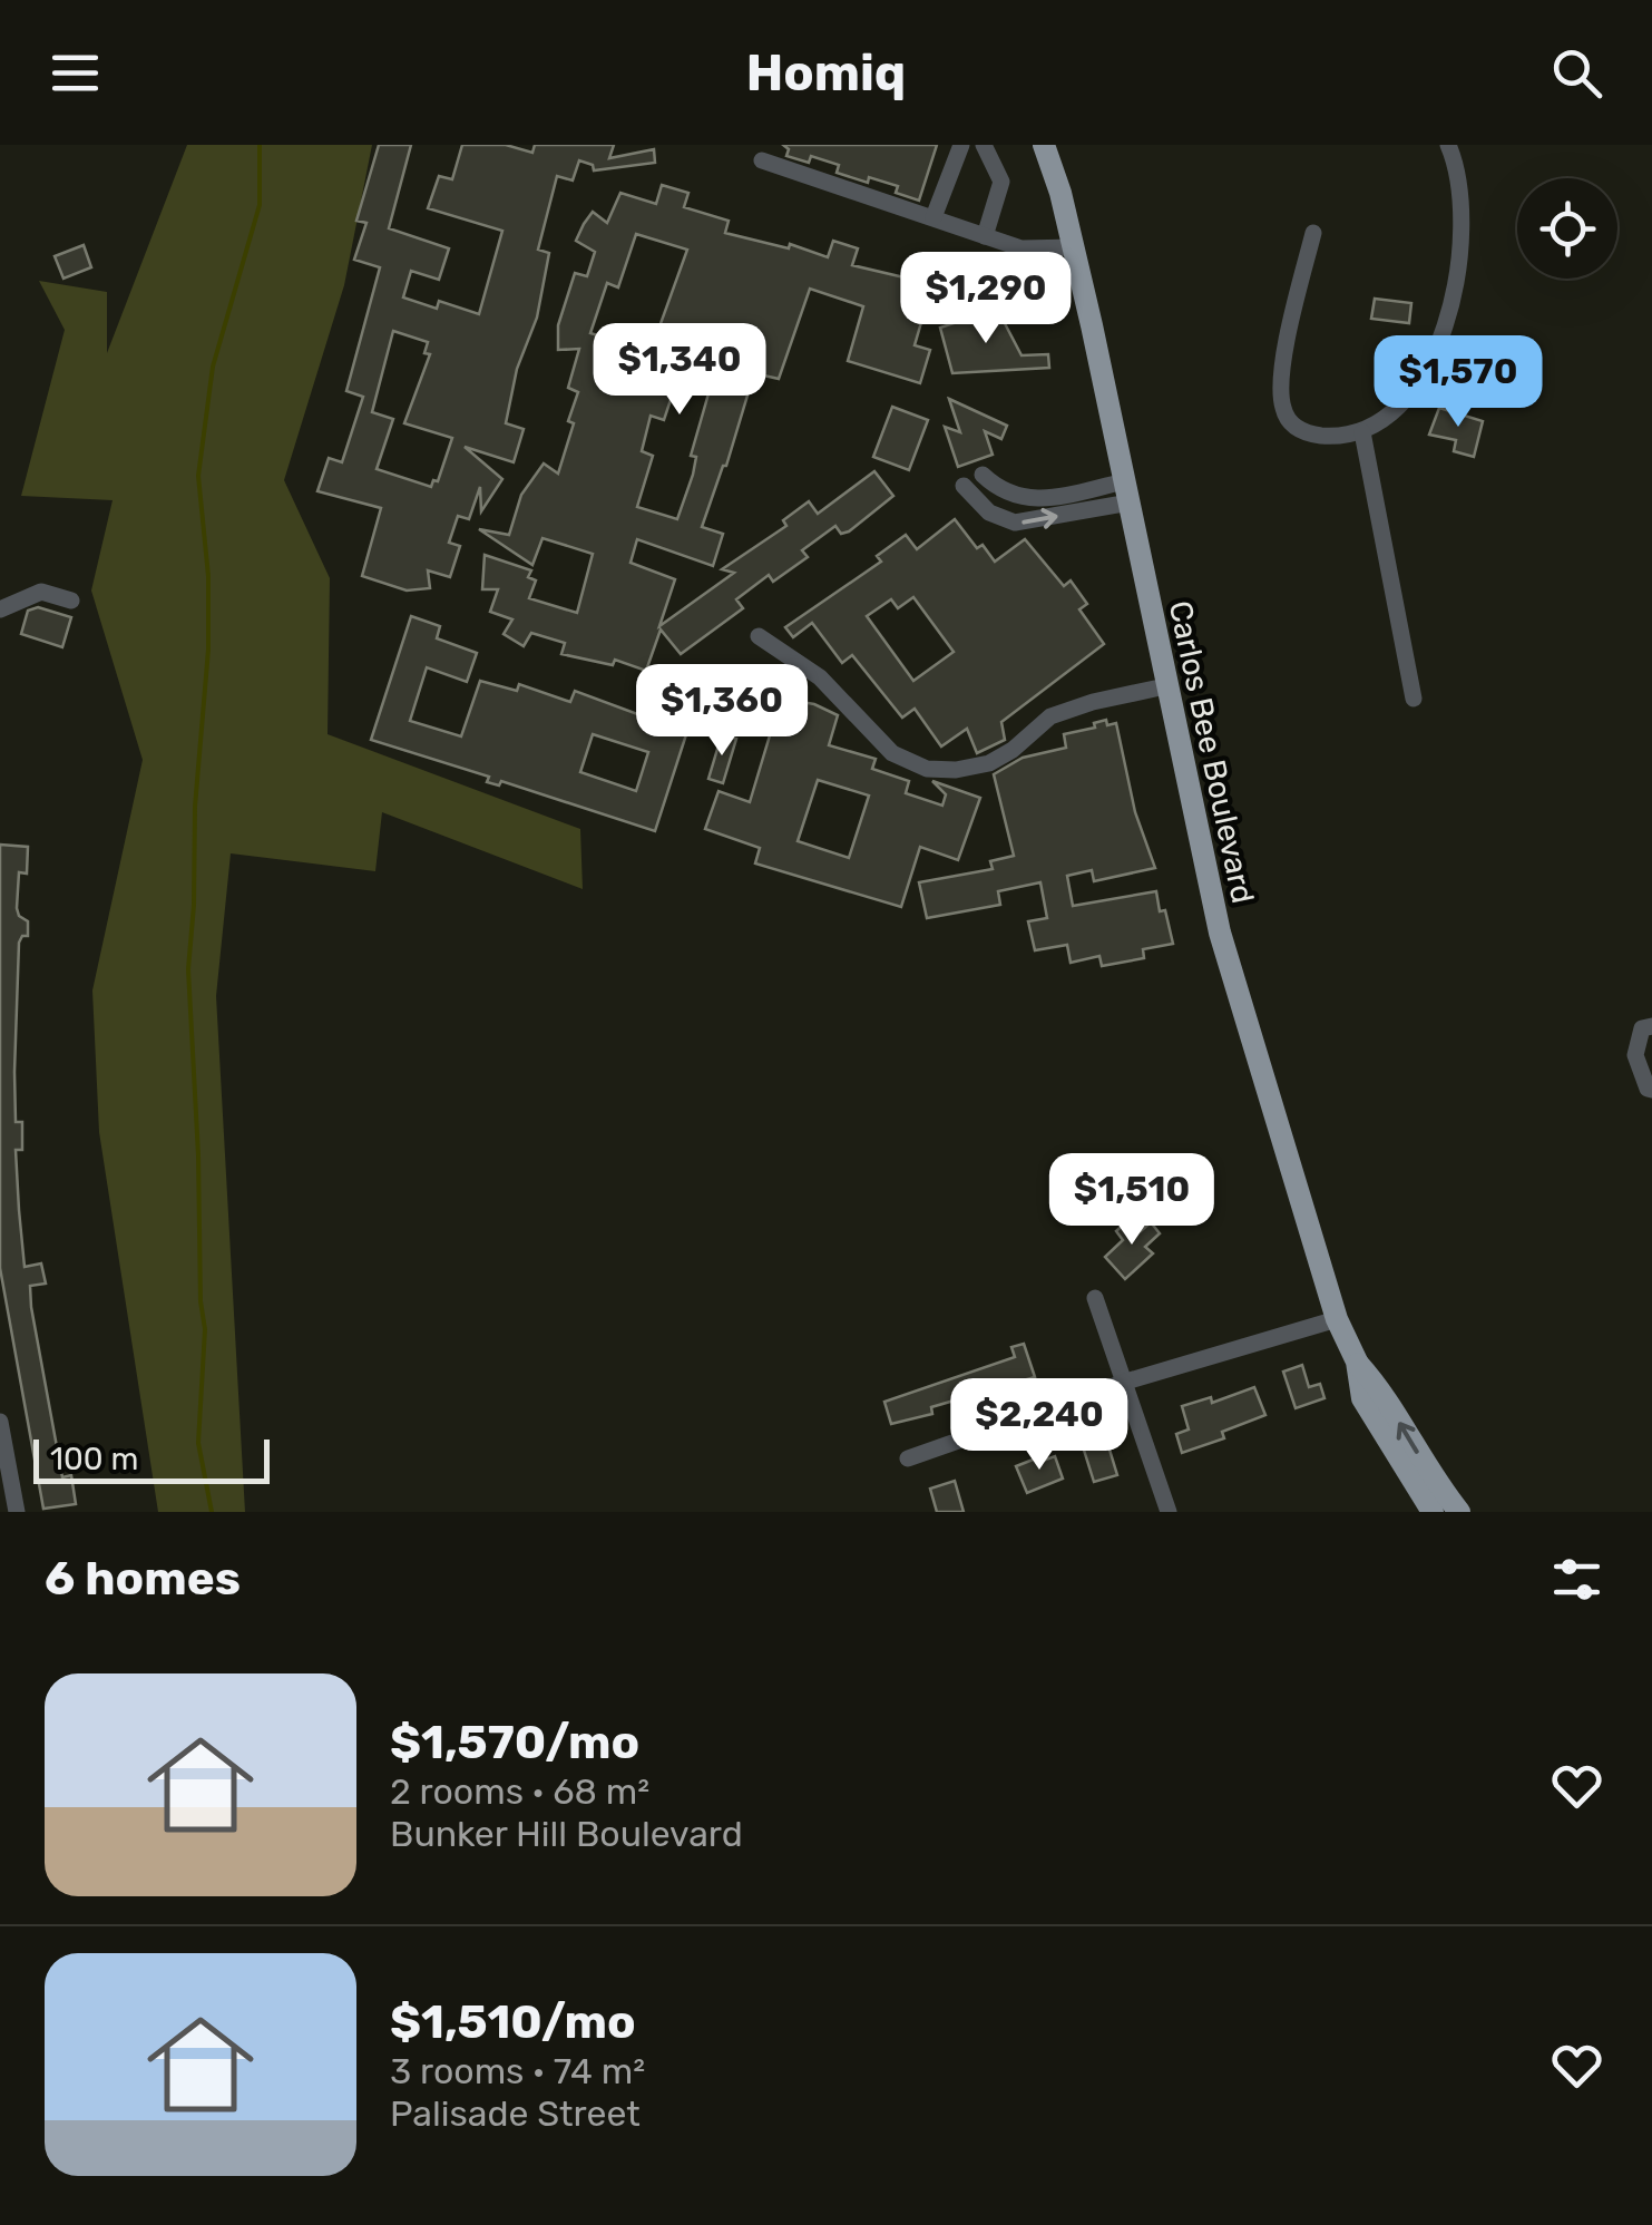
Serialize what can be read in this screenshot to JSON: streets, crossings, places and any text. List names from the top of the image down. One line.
{"streets":{"main road":["Carlos Bee Boulevard"]},"scale_bar":"100 m","page":{"header":"Homiq","price":["$1,290","$1,340","$1,570","$1,360","$1,510","$2,240"],"scale":"100 m","heading":"6 homes","list":[{"name":"$1,570/mo","note":"2 rooms · 68 m² · Bunker Hill Boulevard"},{"name":"$1,510/mo","note":"3 rooms · 74 m² · Palisade Street"}]}}
